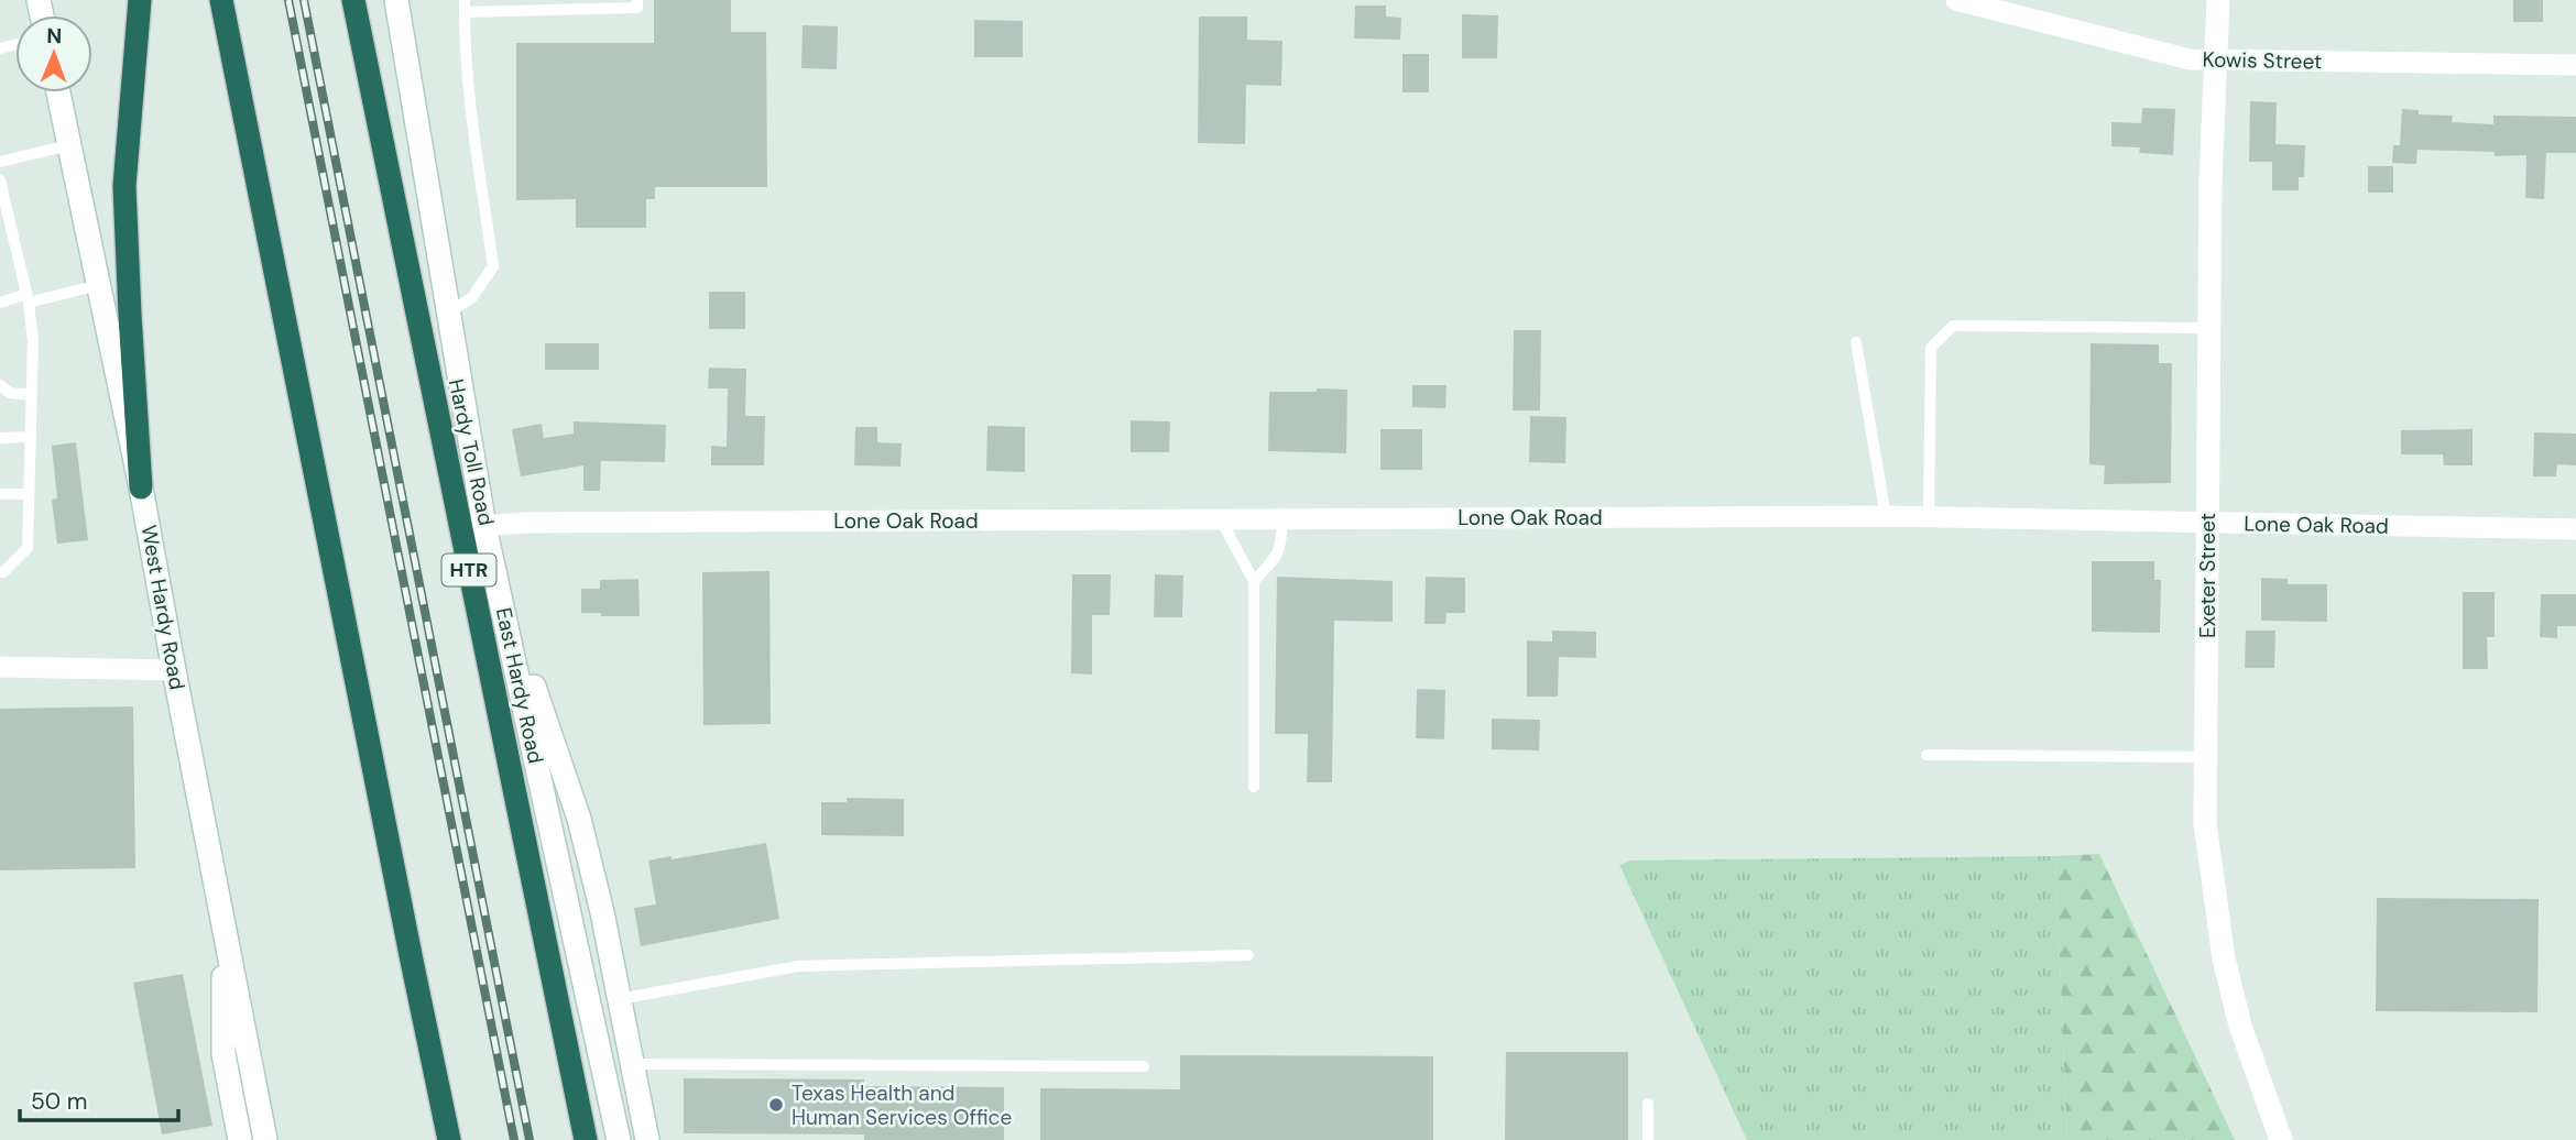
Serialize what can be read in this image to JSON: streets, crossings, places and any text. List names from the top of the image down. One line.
{"streets":{"highway":["Hardy Toll Road","HTR"],"main road":["Exeter Street","West Hardy Road","East Hardy Road"],"street":["Kowis Street","Lone Oak Road"]},"crossings":[["Kowis Street","Exeter Street"],["Lone Oak Road","Exeter Street"],["Lone Oak Road","East Hardy Road"]],"places":["Texas Health and Human Services Office"],"scale_bar":"50 m","north":"top"}
